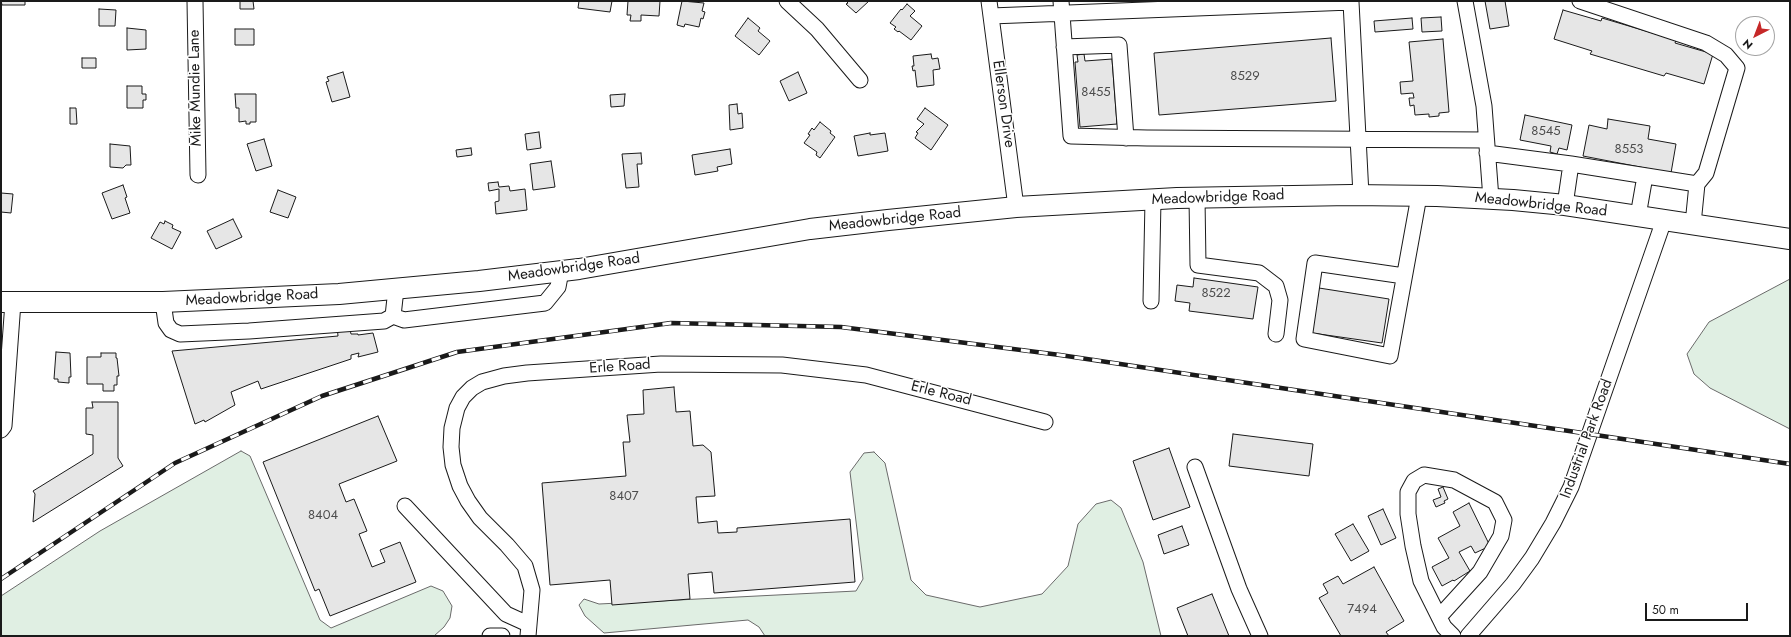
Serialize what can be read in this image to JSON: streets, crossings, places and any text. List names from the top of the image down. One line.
{"streets":{"main road":["Meadowbridge Road"],"street":["Mike Mundie Lane","Ellerson Drive","Erle Road","Industrial Park Road"]},"crossings":[["Ellerson Drive","Meadowbridge Road"],["Meadowbridge Road","Industrial Park Road"]],"house_numbers":["8529","8455","8545","8553","8522","8407","8404","7494"],"scale_bar":"50 m","north":"bottom left"}
